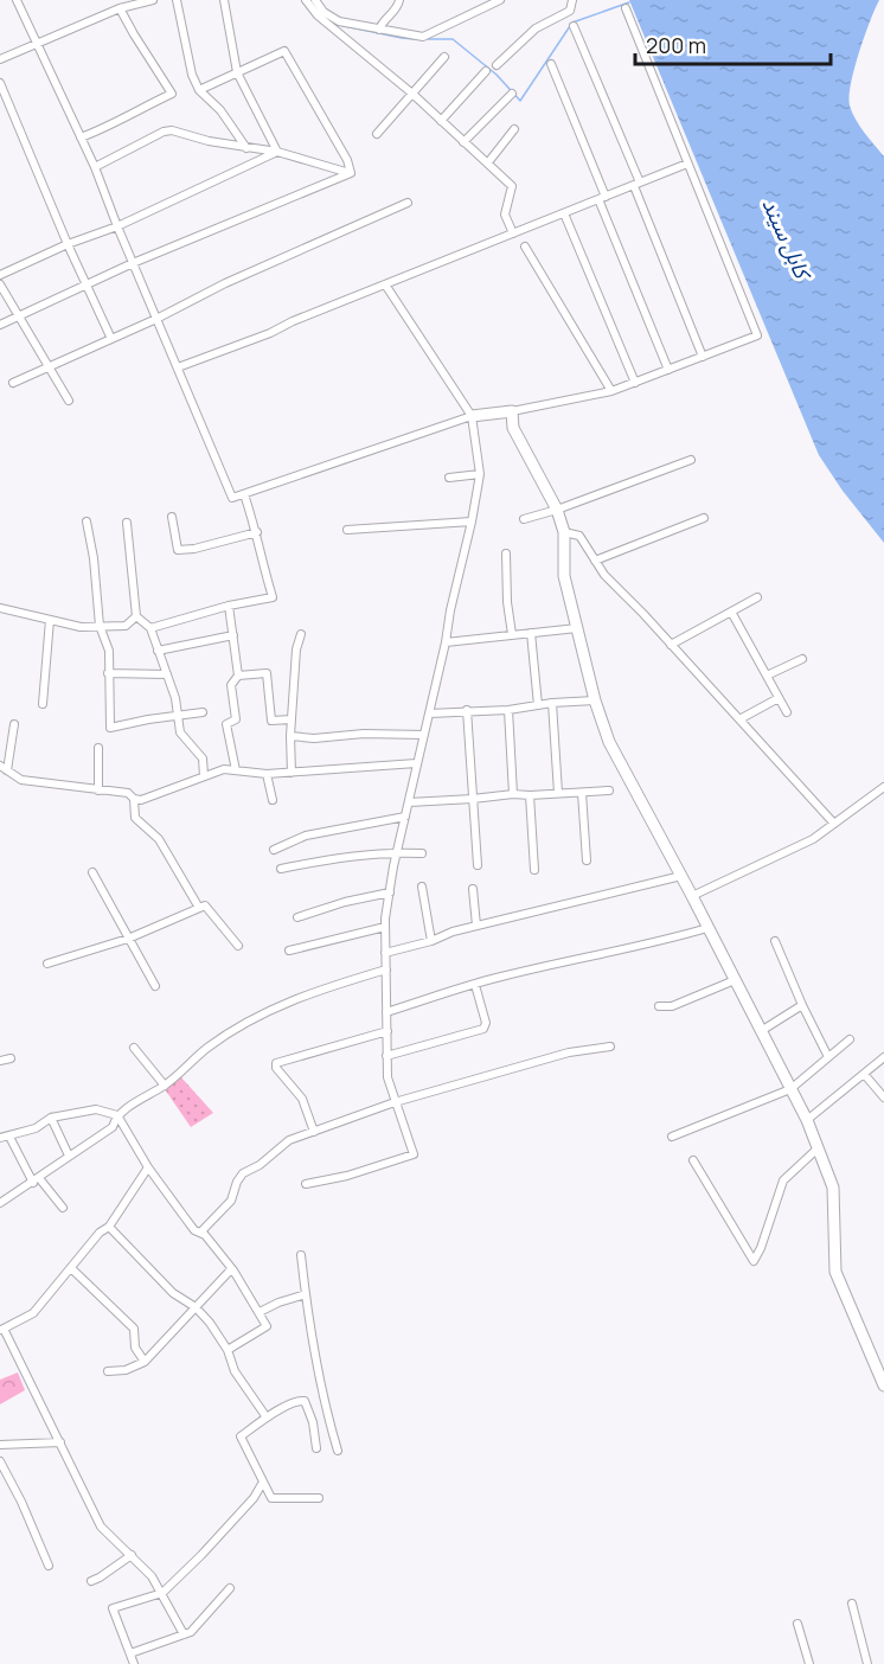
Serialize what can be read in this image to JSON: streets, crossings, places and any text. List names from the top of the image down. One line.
{"water":["کابل سيند"],"scale_bar":"200 m"}
